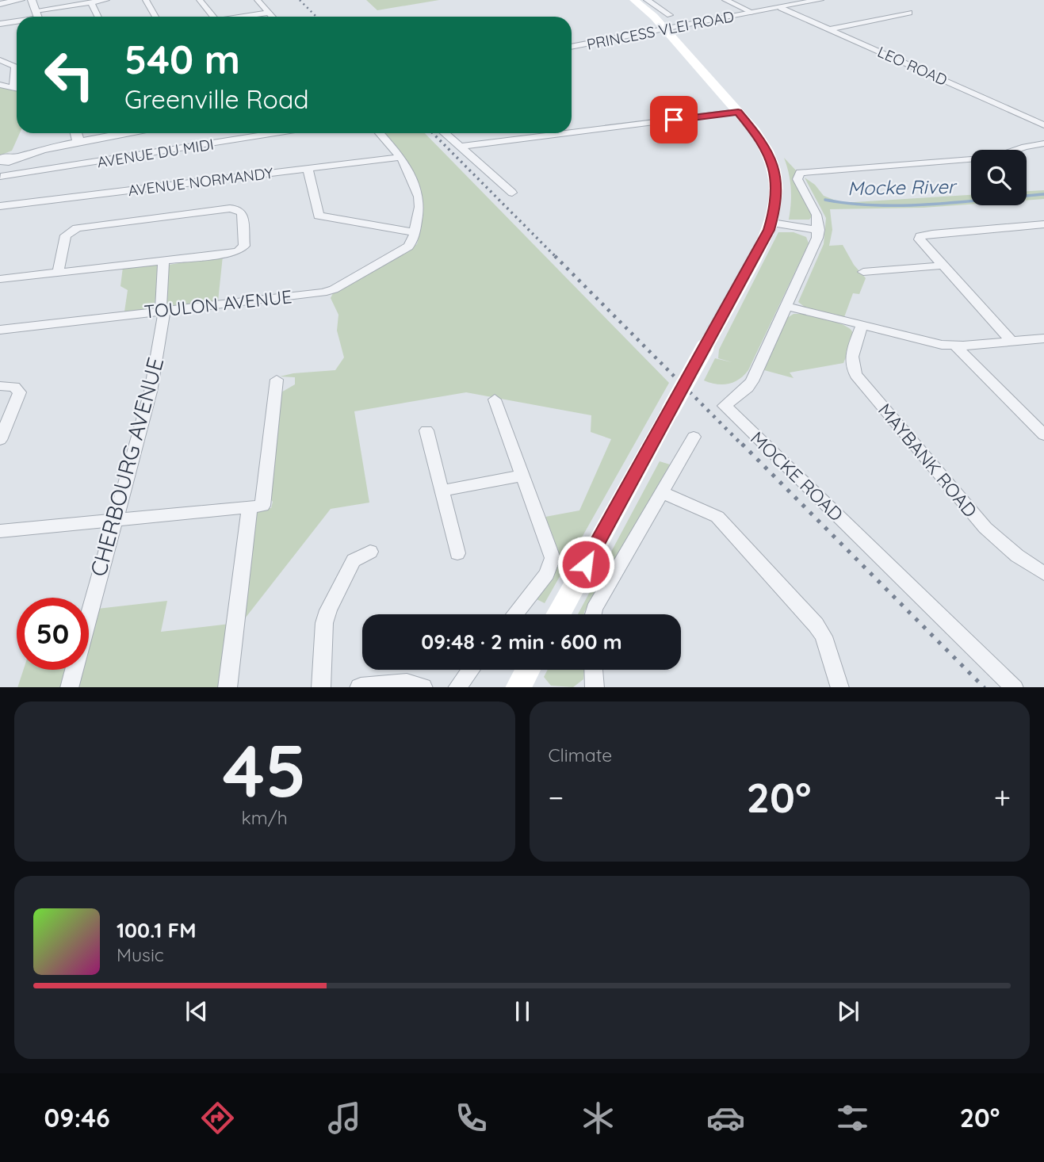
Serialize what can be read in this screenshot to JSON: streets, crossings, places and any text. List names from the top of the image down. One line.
{"streets":{"street":["PRINCESS VLEI ROAD","LEO ROAD","AVENUE DU MIDI","AVENUE NORMANDY","TOULON AVENUE","MAYBANK ROAD","CHERBOURG AVENUE","MOCKE ROAD"]},"crossings":[["PRINCESS VLEI ROAD","LEO ROAD"],["TOULON AVENUE","CHERBOURG AVENUE"]],"water":["Mocke River"],"page":{"turn":["540 m","Greenville Road"],"limit":"50","trip":"09:48 · 2 min · 600 m","tile":[["45","km/h"],"Climate"],"heat":["−","20°","+"],"song":["100.1 FM","Music"],"tabs":["09:46","20°"]}}
